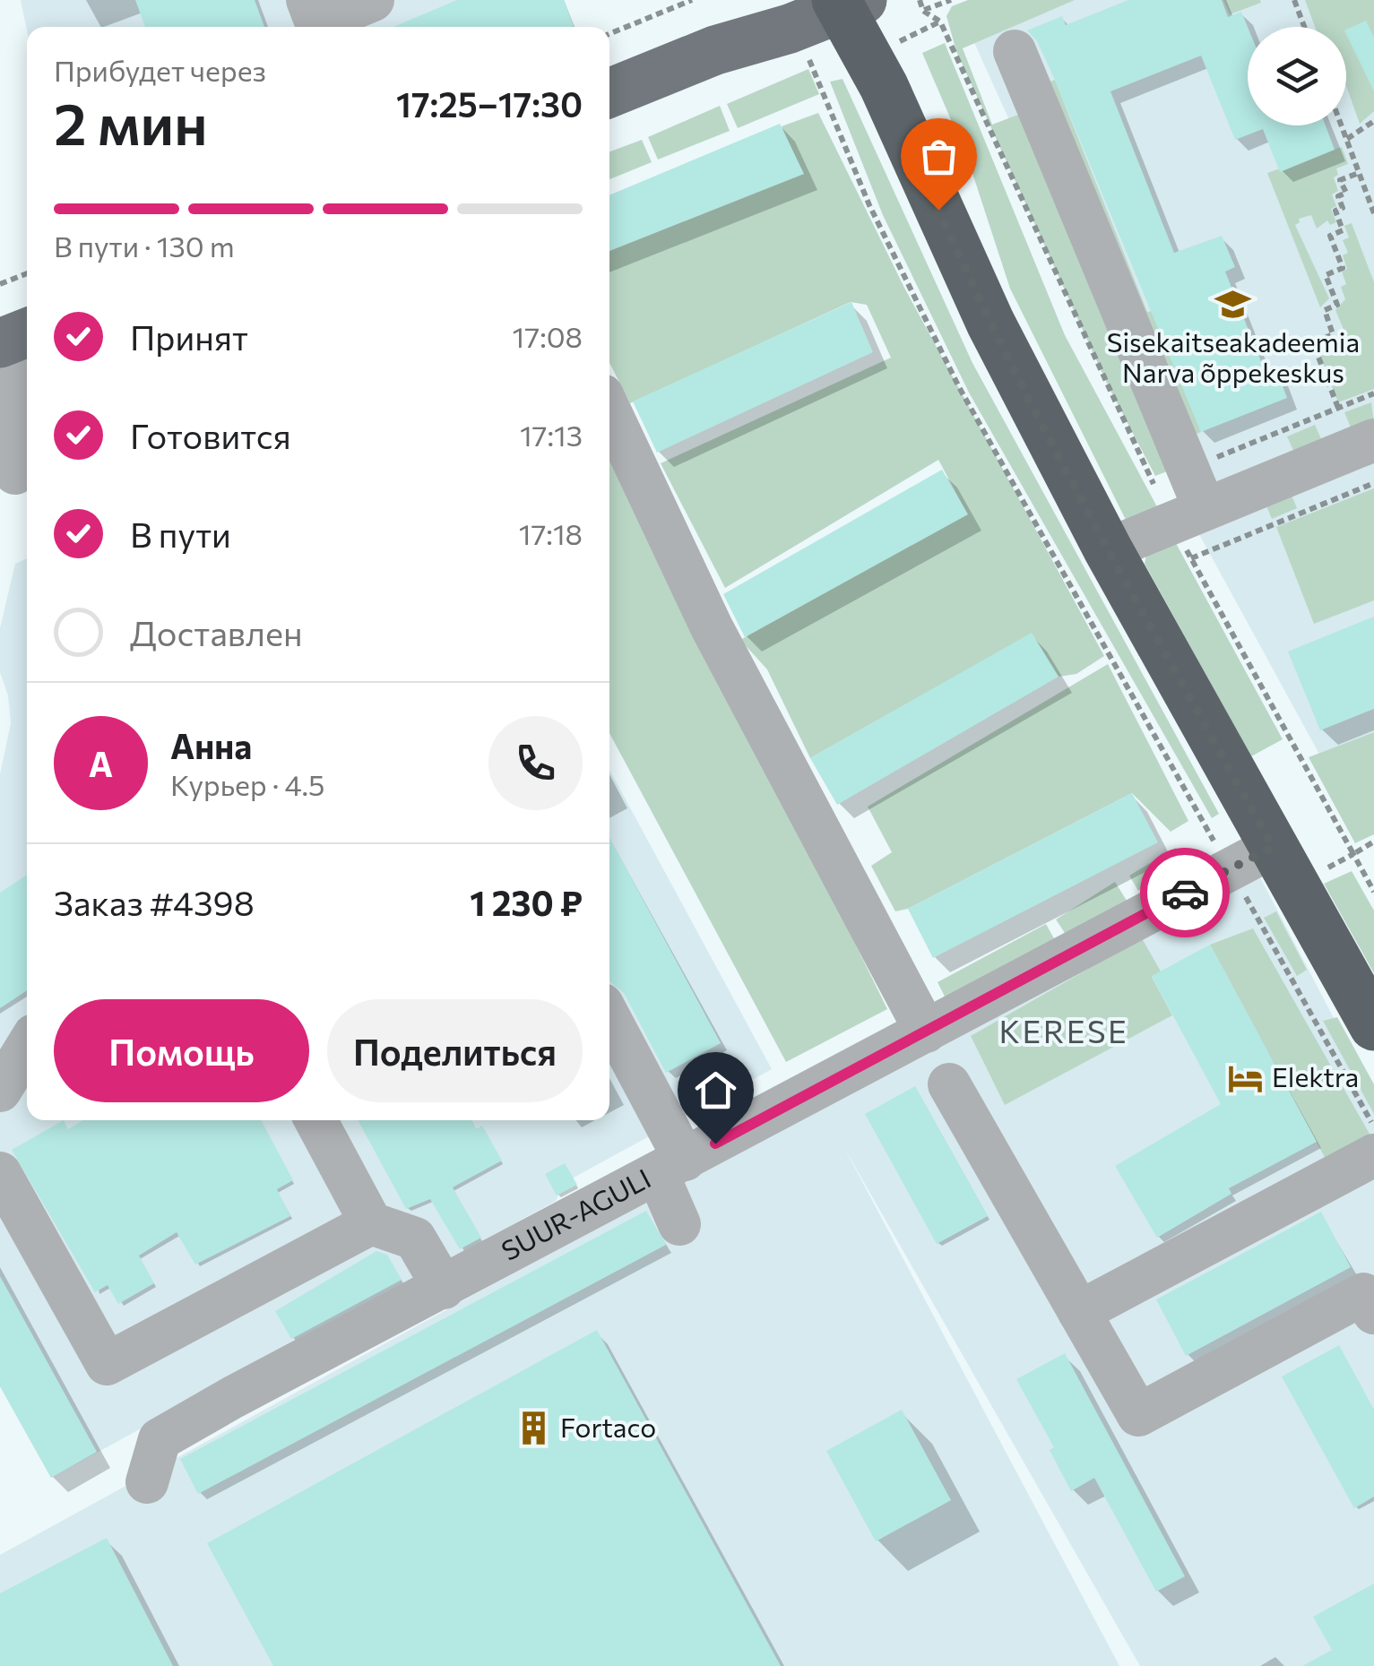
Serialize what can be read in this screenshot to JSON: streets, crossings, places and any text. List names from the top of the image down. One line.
{"streets":{"street":["SUUR-AGULI"]},"districts":["KERESE"],"places":{"school or university":["Sisekaitseakadeemia Narva õppekeskus"],"hotel":["Elektra"],"building":["Fortaco"]},"page":{"heading":["2 мин","Прибудет через","17:25–17:30"],"panel":["Анна","Курьер · 4.5","Заказ #4398","1 230 ₽"],"bar":"В пути · 130 m","list":[["Принят","17:08"],["Готовится","17:13"],["В пути","17:18"],"Доставлен"],"round":"А","buttons":["Помощь","Поделиться"]}}
